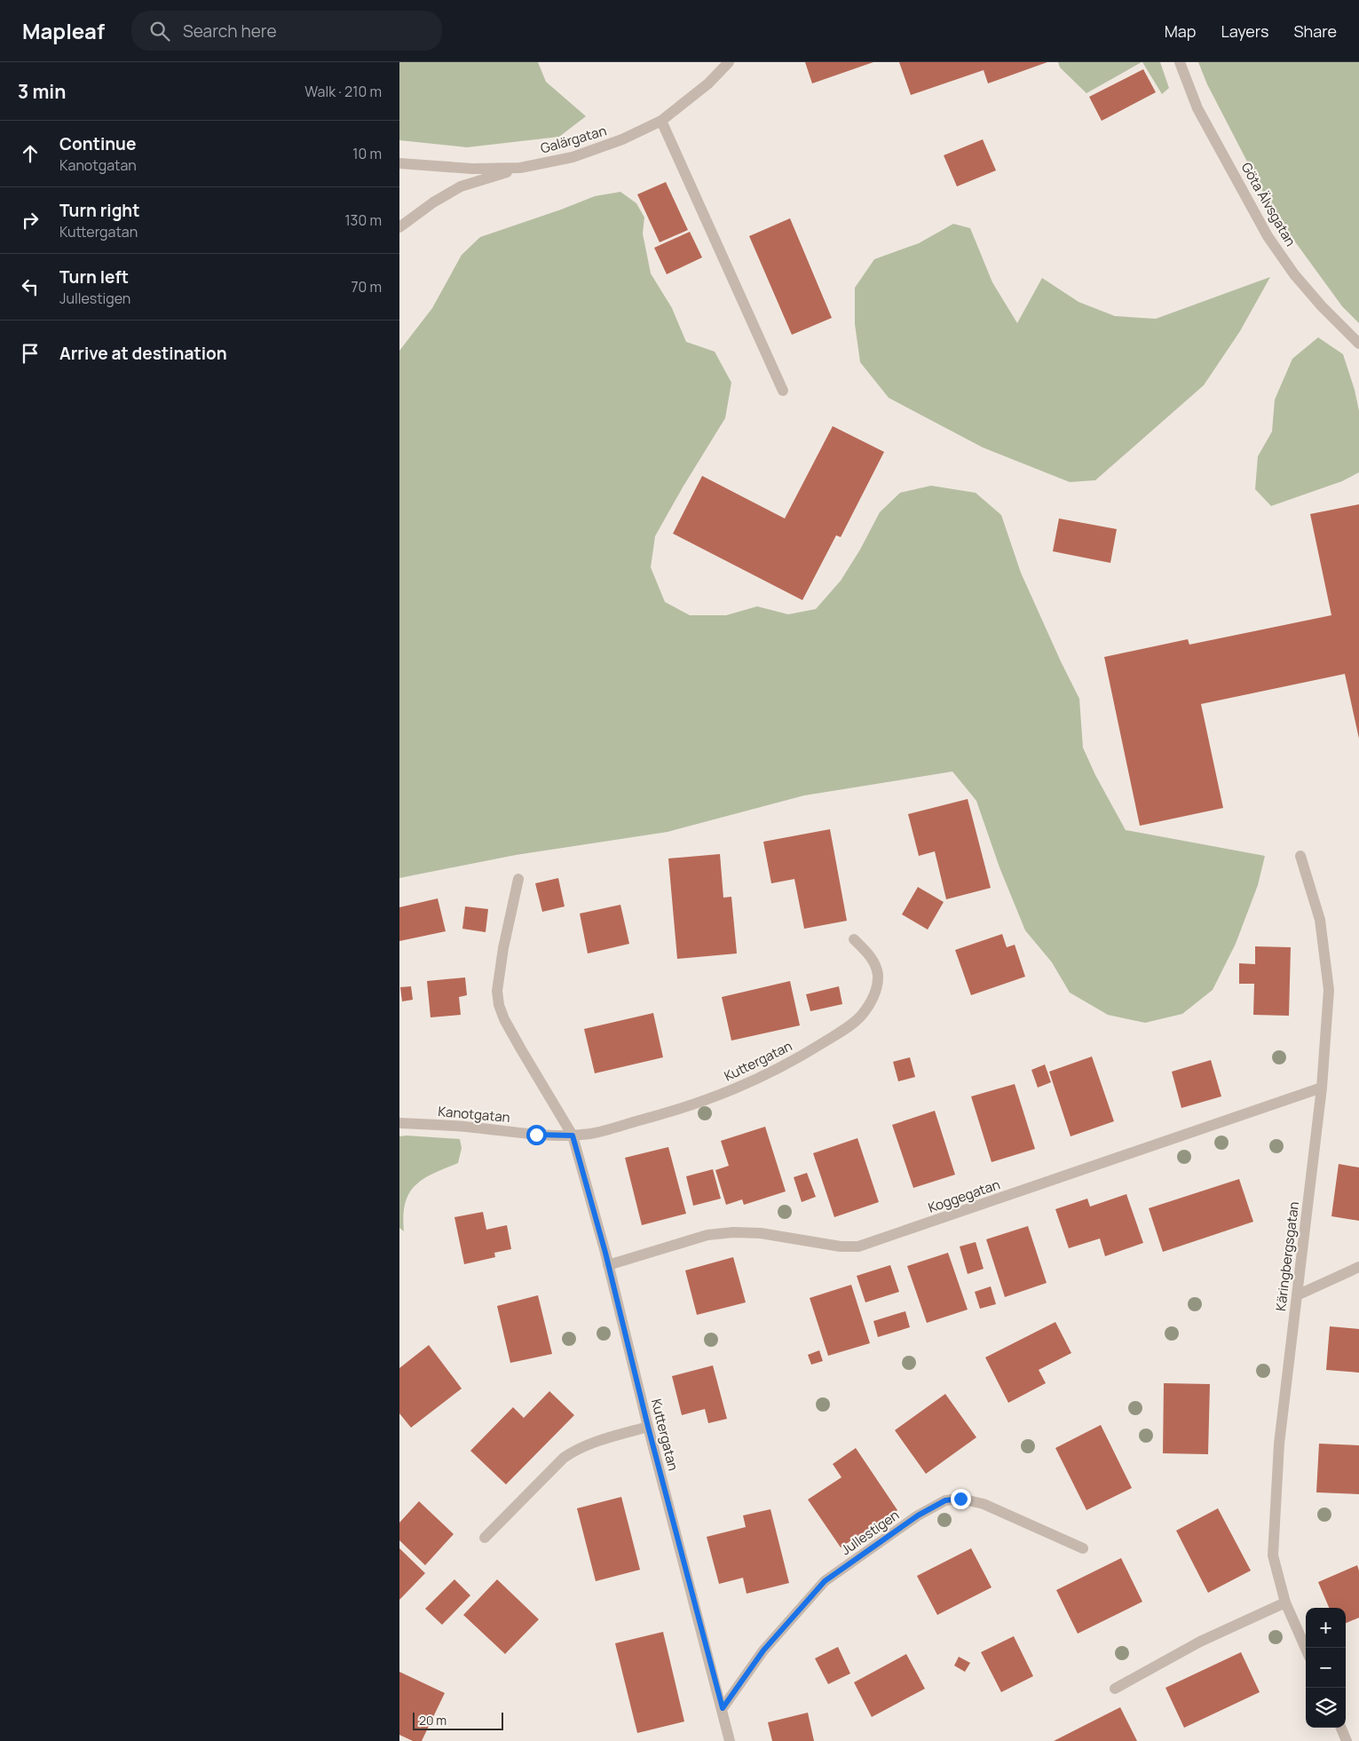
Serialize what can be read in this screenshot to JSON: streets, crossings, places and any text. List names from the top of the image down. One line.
{"streets":{"street":["Galärgatan","Göta Älvsgatan","Kuttergatan","Kanotgatan","Koggegatan","Käringbergsgatan","Jullestigen"]},"crossings":[["Kuttergatan","Kanotgatan"],["Kuttergatan","Koggegatan"],["Kuttergatan","Jullestigen"],["Koggegatan","Käringbergsgatan"]],"scale_bar":"20 m","page":{"header":"Mapleaf","search":"Search here","nav":["Map","Layers","Share"],"heading":["3 min","Walk · 210 m"],"list":[["Continue","Kanotgatan","10 m"],["Turn right","Kuttergatan","130 m"],["Turn left","Jullestigen","70 m"],"Arrive at destination"],"map_buttons":["+","−"],"scale":"20 m"}}
